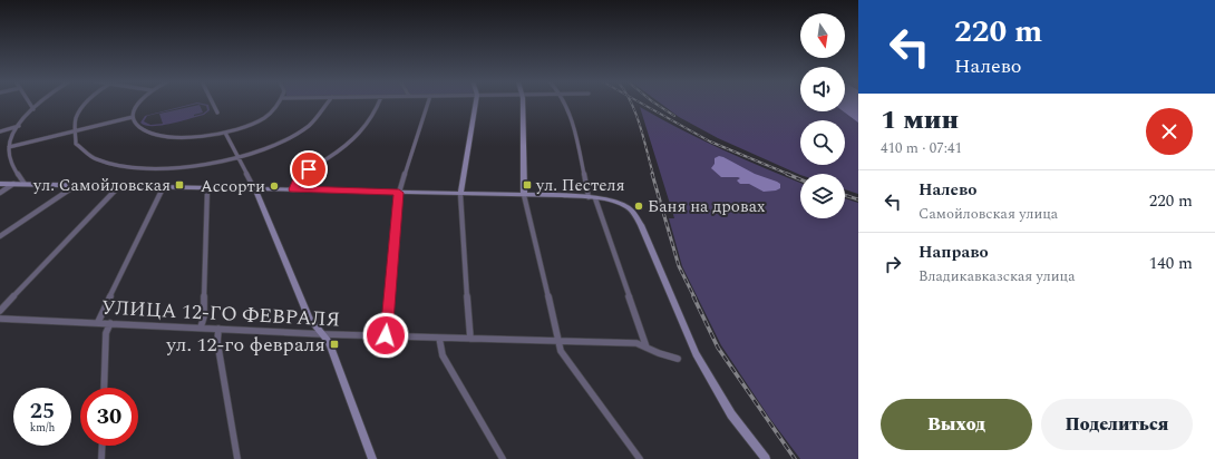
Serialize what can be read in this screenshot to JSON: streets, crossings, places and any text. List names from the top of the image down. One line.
{"streets":{"street":["УЛИЦА 12-ГО ФЕВРАЛЯ"]},"places":{"transit":["ул. Самойловская","ул. Пестеля","ул. 12-го февраля"],"other":["Ассорти","Баня на дровах"]},"north":"bottom","page":{"turn":["220 m","Налево"],"heading":["1 мин","410 m · 07:41"],"list":[{"name":"Налево","note":"Самойловская улица","value":"220 m"},{"name":"Направо","note":"Владикавказская улица","value":"140 m"}],"speed":"25 km/h","limit":"30","buttons":["Выход","Поделиться"]}}
